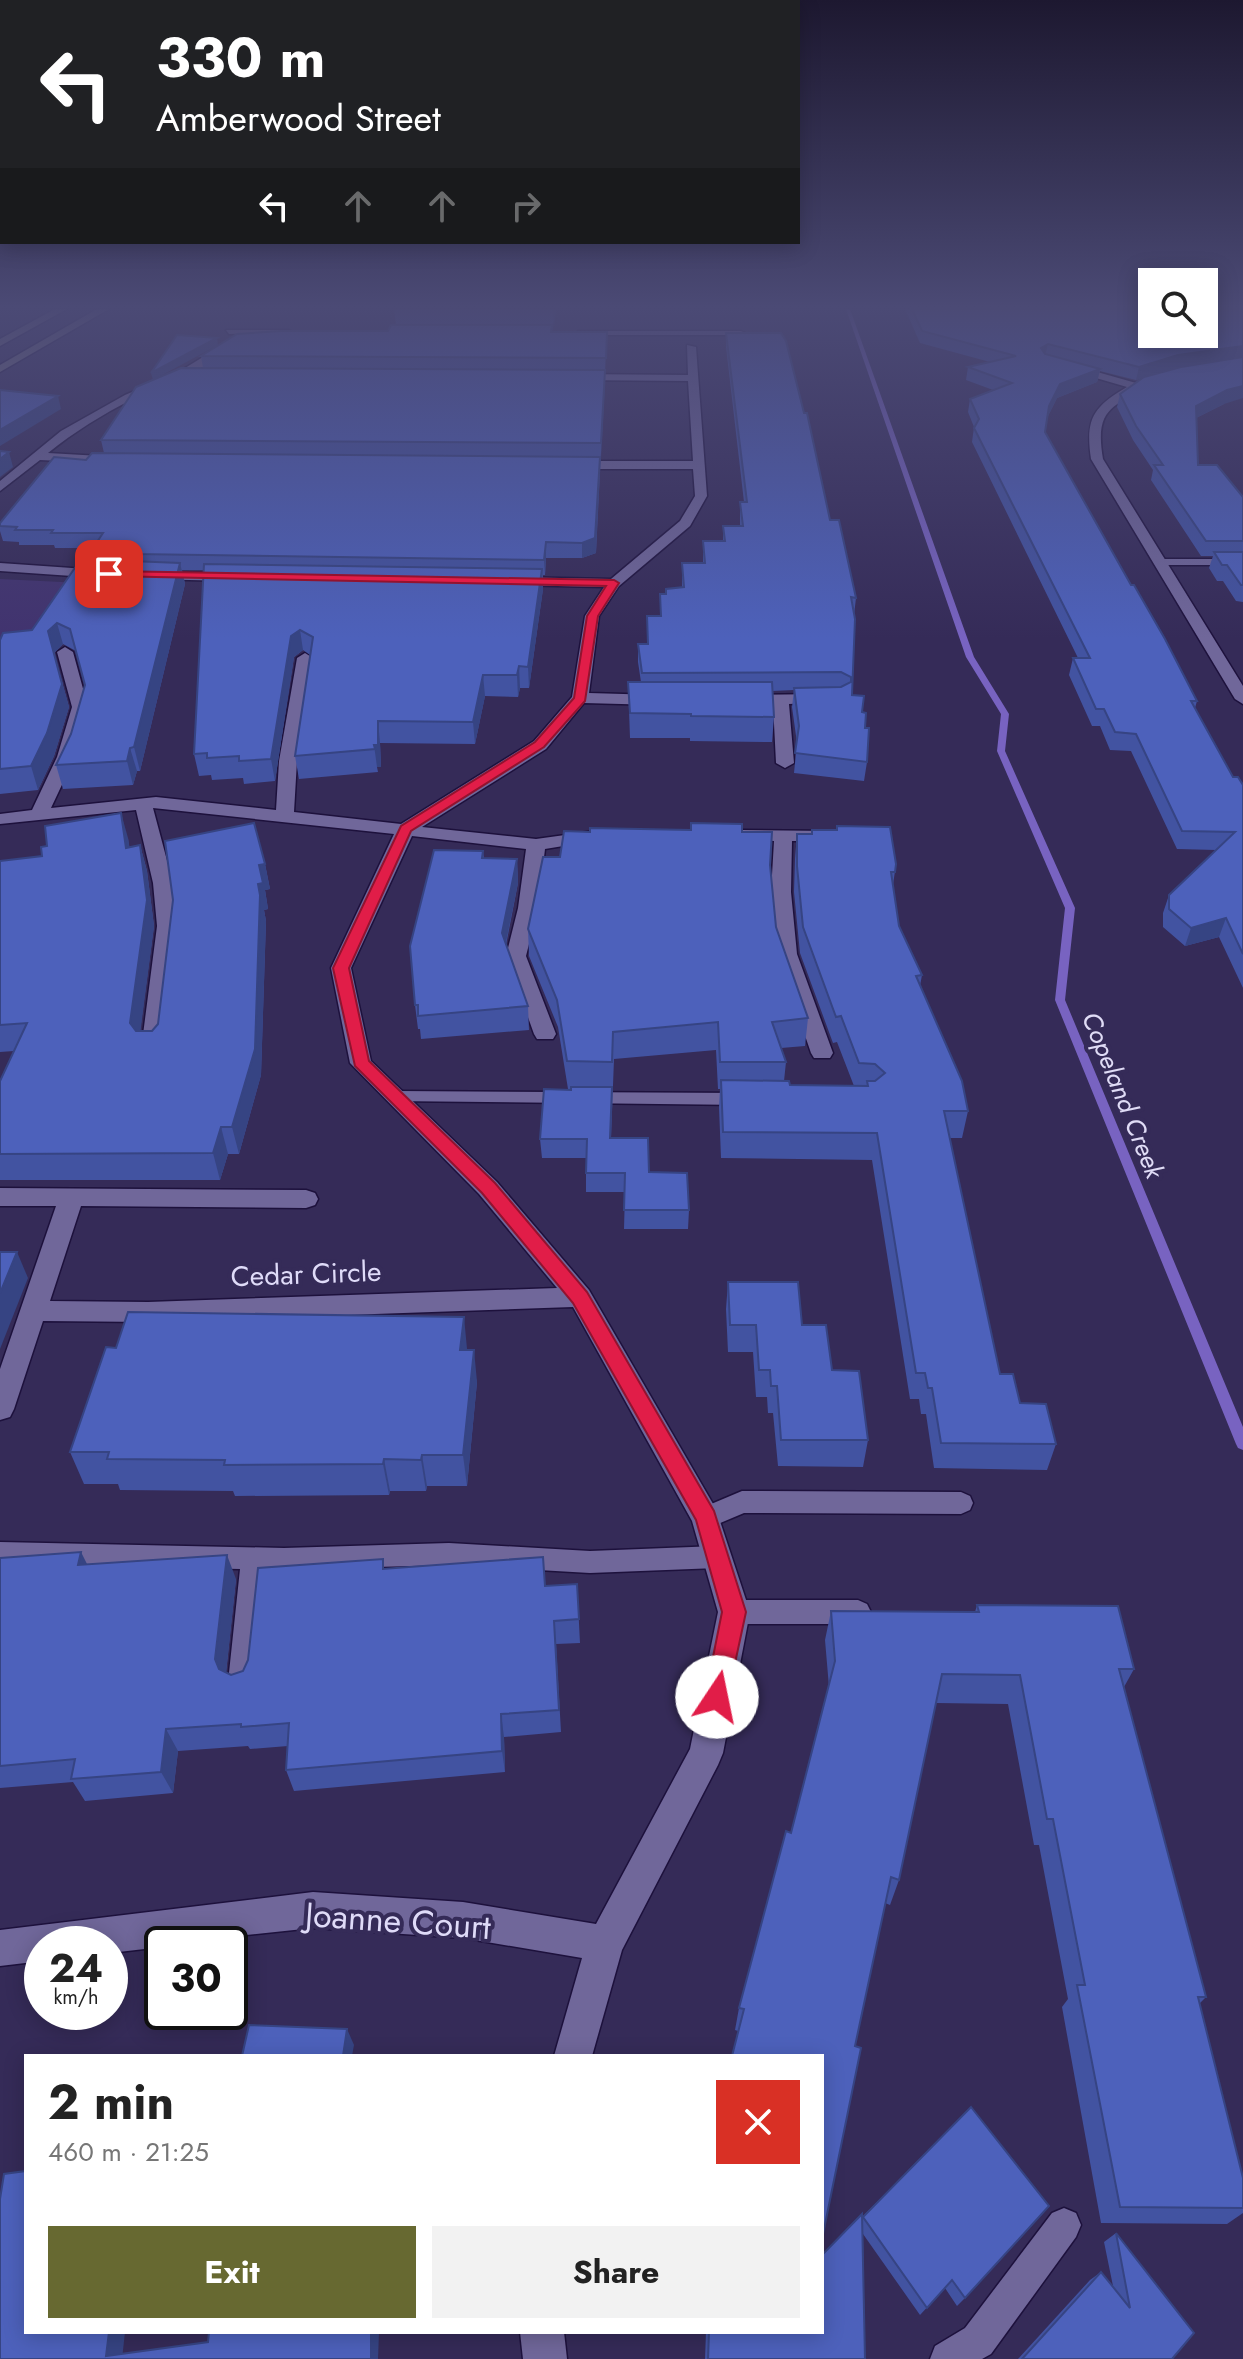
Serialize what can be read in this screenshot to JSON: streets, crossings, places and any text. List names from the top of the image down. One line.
{"streets":{"street":["Cedar Circle","Joanne Court"]},"water":["Copeland Creek"],"page":{"turn":["330 m","Amberwood Street"],"speed":"24 km/h","limit":"30","heading":["2 min","460 m · 21:25"],"buttons":["Exit","Share"]}}
